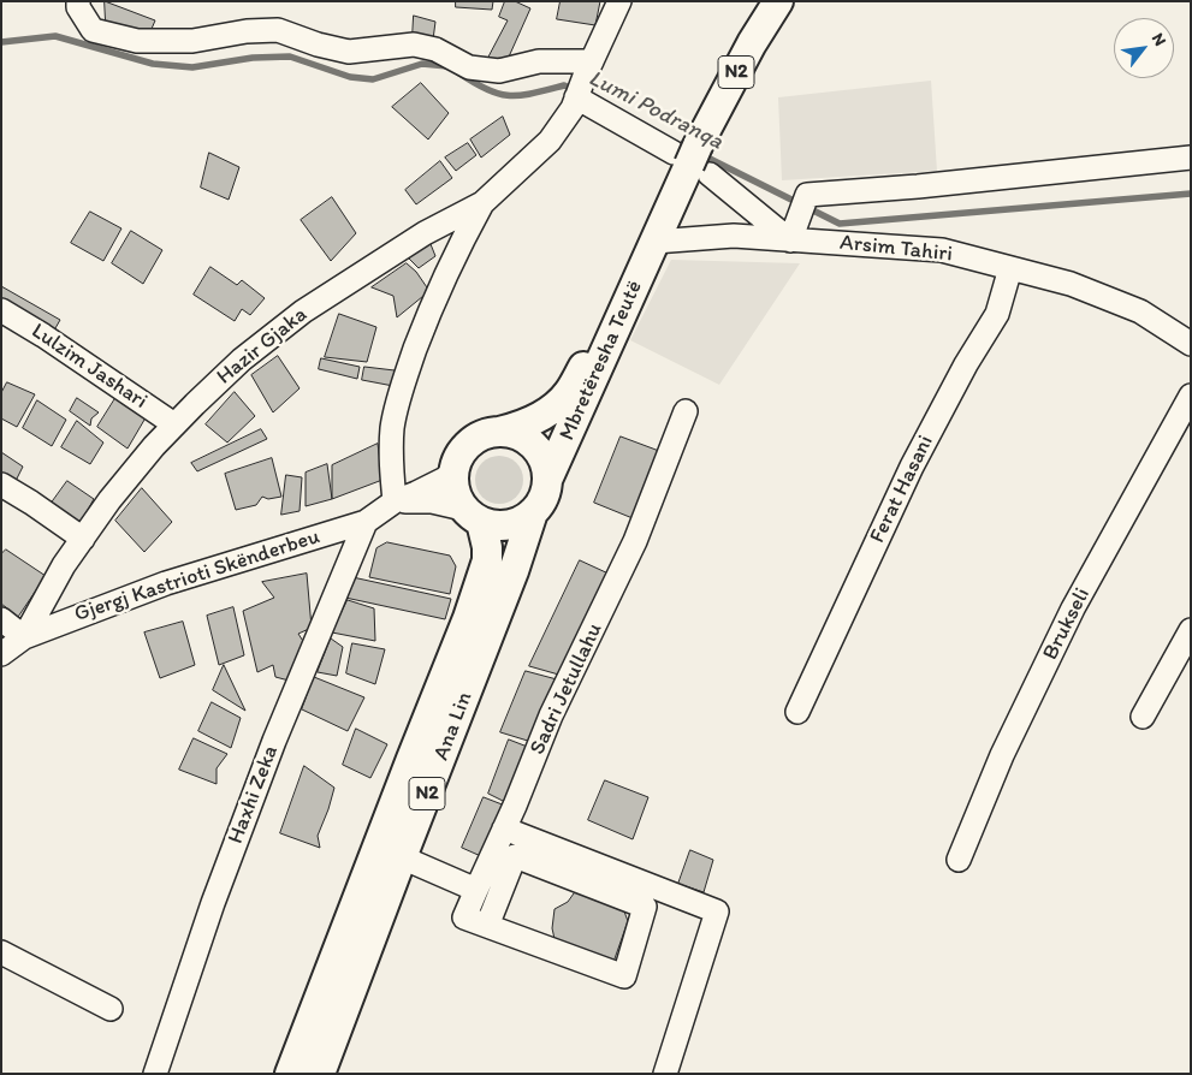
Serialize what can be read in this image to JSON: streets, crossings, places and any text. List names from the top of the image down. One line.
{"streets":{"main road":["N2","Mbretëresha Teutë","Ana Lin"],"street":["Arsim Tahiri","Hazir Gjaka","Lulzim Jashari","Ferat Hasani","Gjergj Kastrioti Skënderbeu","Brukseli","Sadri Jetullahu","Haxhi Zeka"]},"crossings":[["N2","Mbretëresha Teutë"],["N2","Gjergj Kastrioti Skënderbeu"],["N2","Ana Lin"],["Arsim Tahiri","Mbretëresha Teutë"],["Arsim Tahiri","Ferat Hasani"],["Hazir Gjaka","Lulzim Jashari"],["Hazir Gjaka","Gjergj Kastrioti Skënderbeu"],["Mbretëresha Teutë","Gjergj Kastrioti Skënderbeu"],["Mbretëresha Teutë","Ana Lin"],["Gjergj Kastrioti Skënderbeu","Ana Lin"],["Gjergj Kastrioti Skënderbeu","Haxhi Zeka"]],"water":["Lumi Podranqa"],"north":"top right"}
